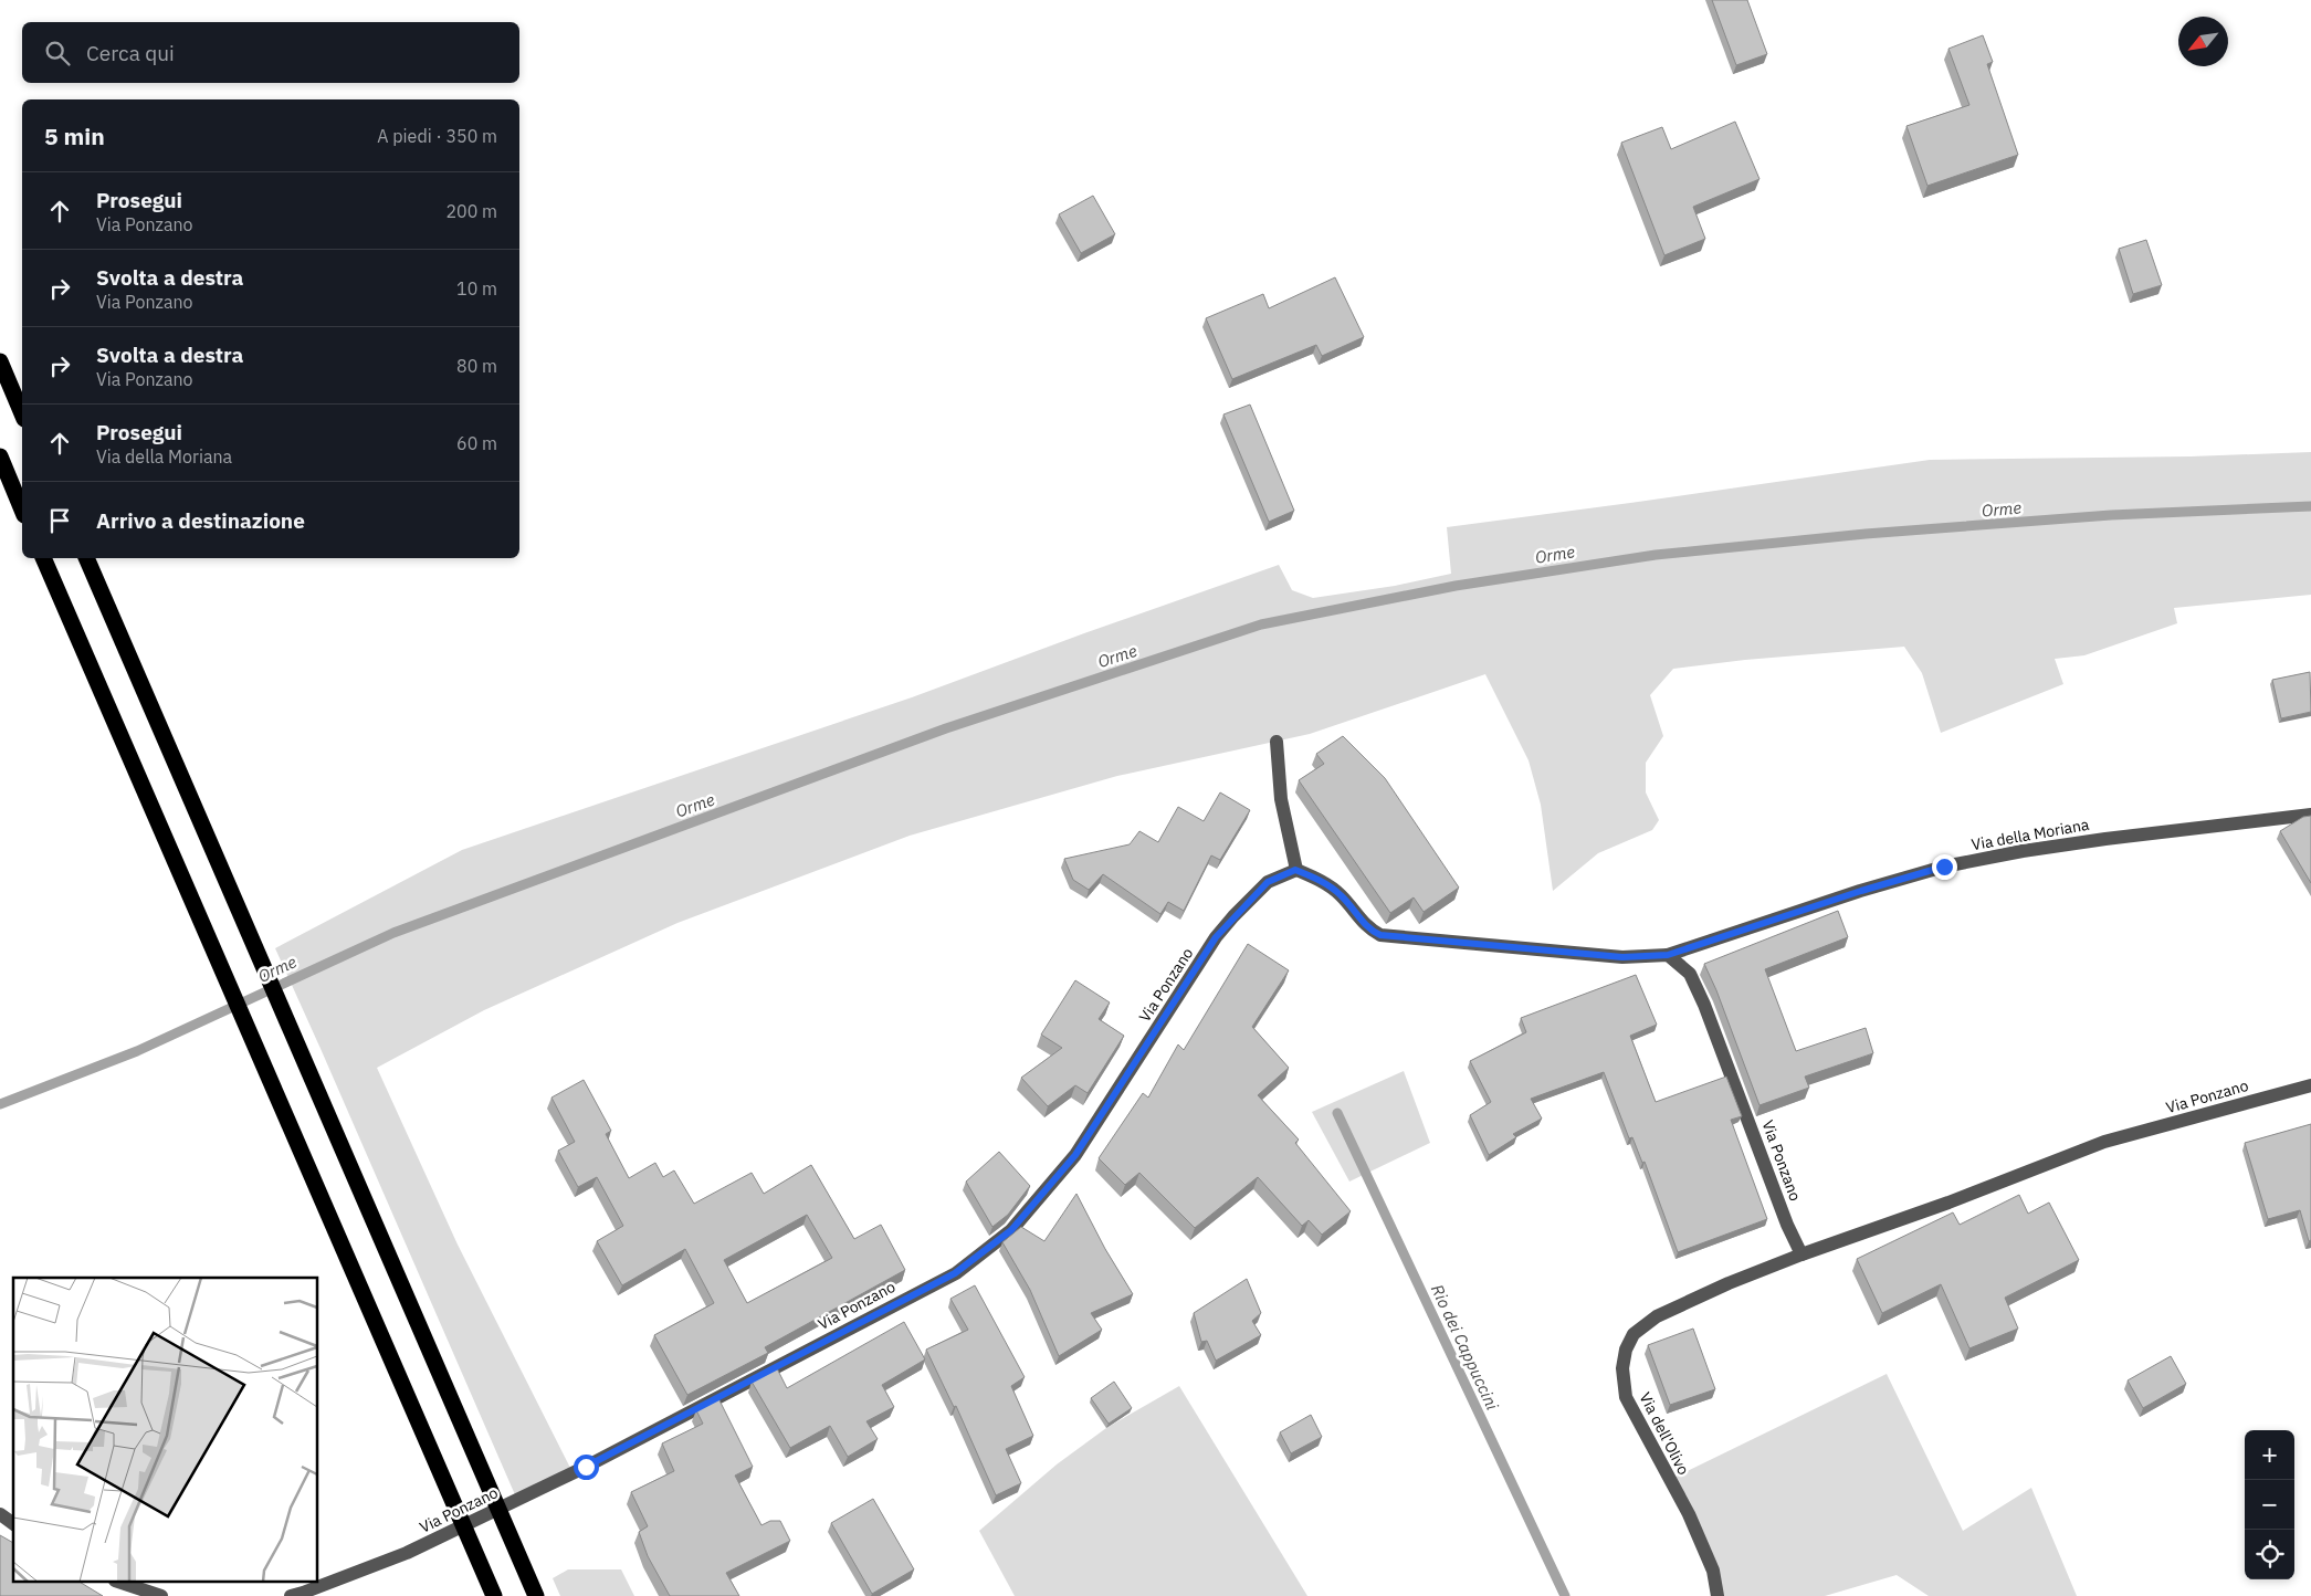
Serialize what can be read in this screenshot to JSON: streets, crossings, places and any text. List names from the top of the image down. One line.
{"streets":{"street":["Via della Moriana","Via Ponzano","Via dell'Olivo"]},"crossings":[["Via della Moriana","Via Ponzano"],["Via Ponzano","Via dell'Olivo"]],"water":["Orme","Rio dei Cappuccini"],"north":"bottom left","page":{"search":"Cerca qui","heading":["5 min","A piedi · 350 m"],"list":[["Prosegui","Via Ponzano","200 m"],["Svolta a destra","Via Ponzano","10 m"],["Svolta a destra","Via Ponzano","80 m"],["Prosegui","Via della Moriana","60 m"],"Arrivo a destinazione"],"map_buttons":["+","−"]}}
